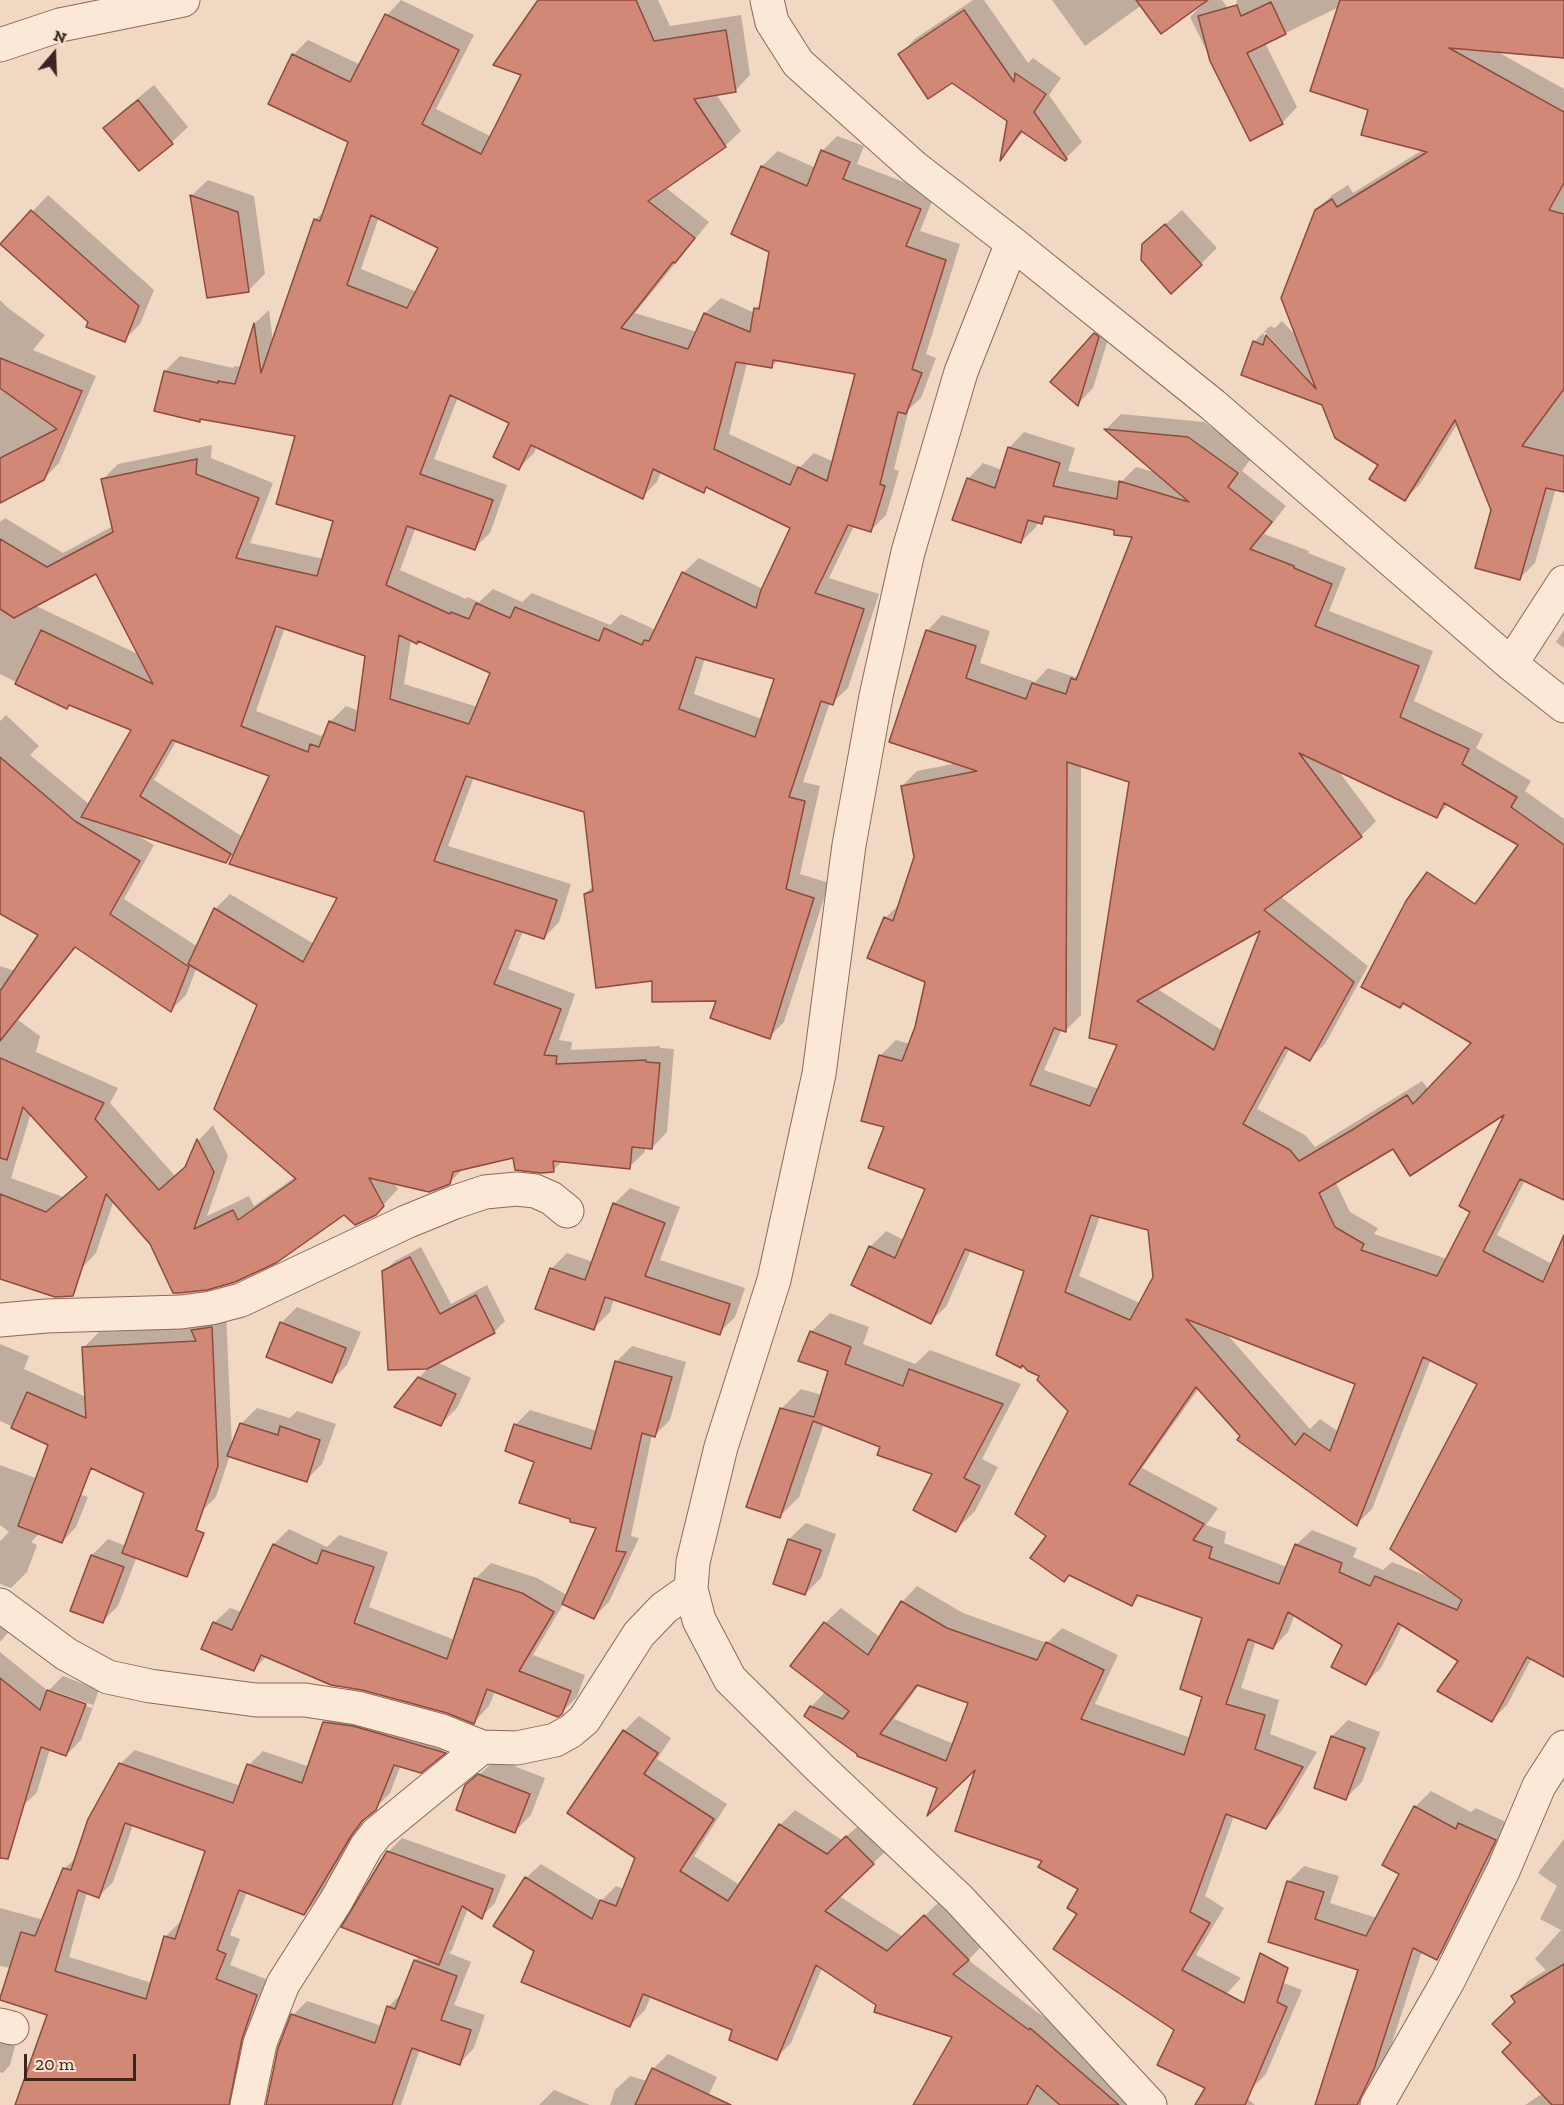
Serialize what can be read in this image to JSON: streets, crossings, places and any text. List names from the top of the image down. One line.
{"scale_bar":"20 m","north":"top"}
